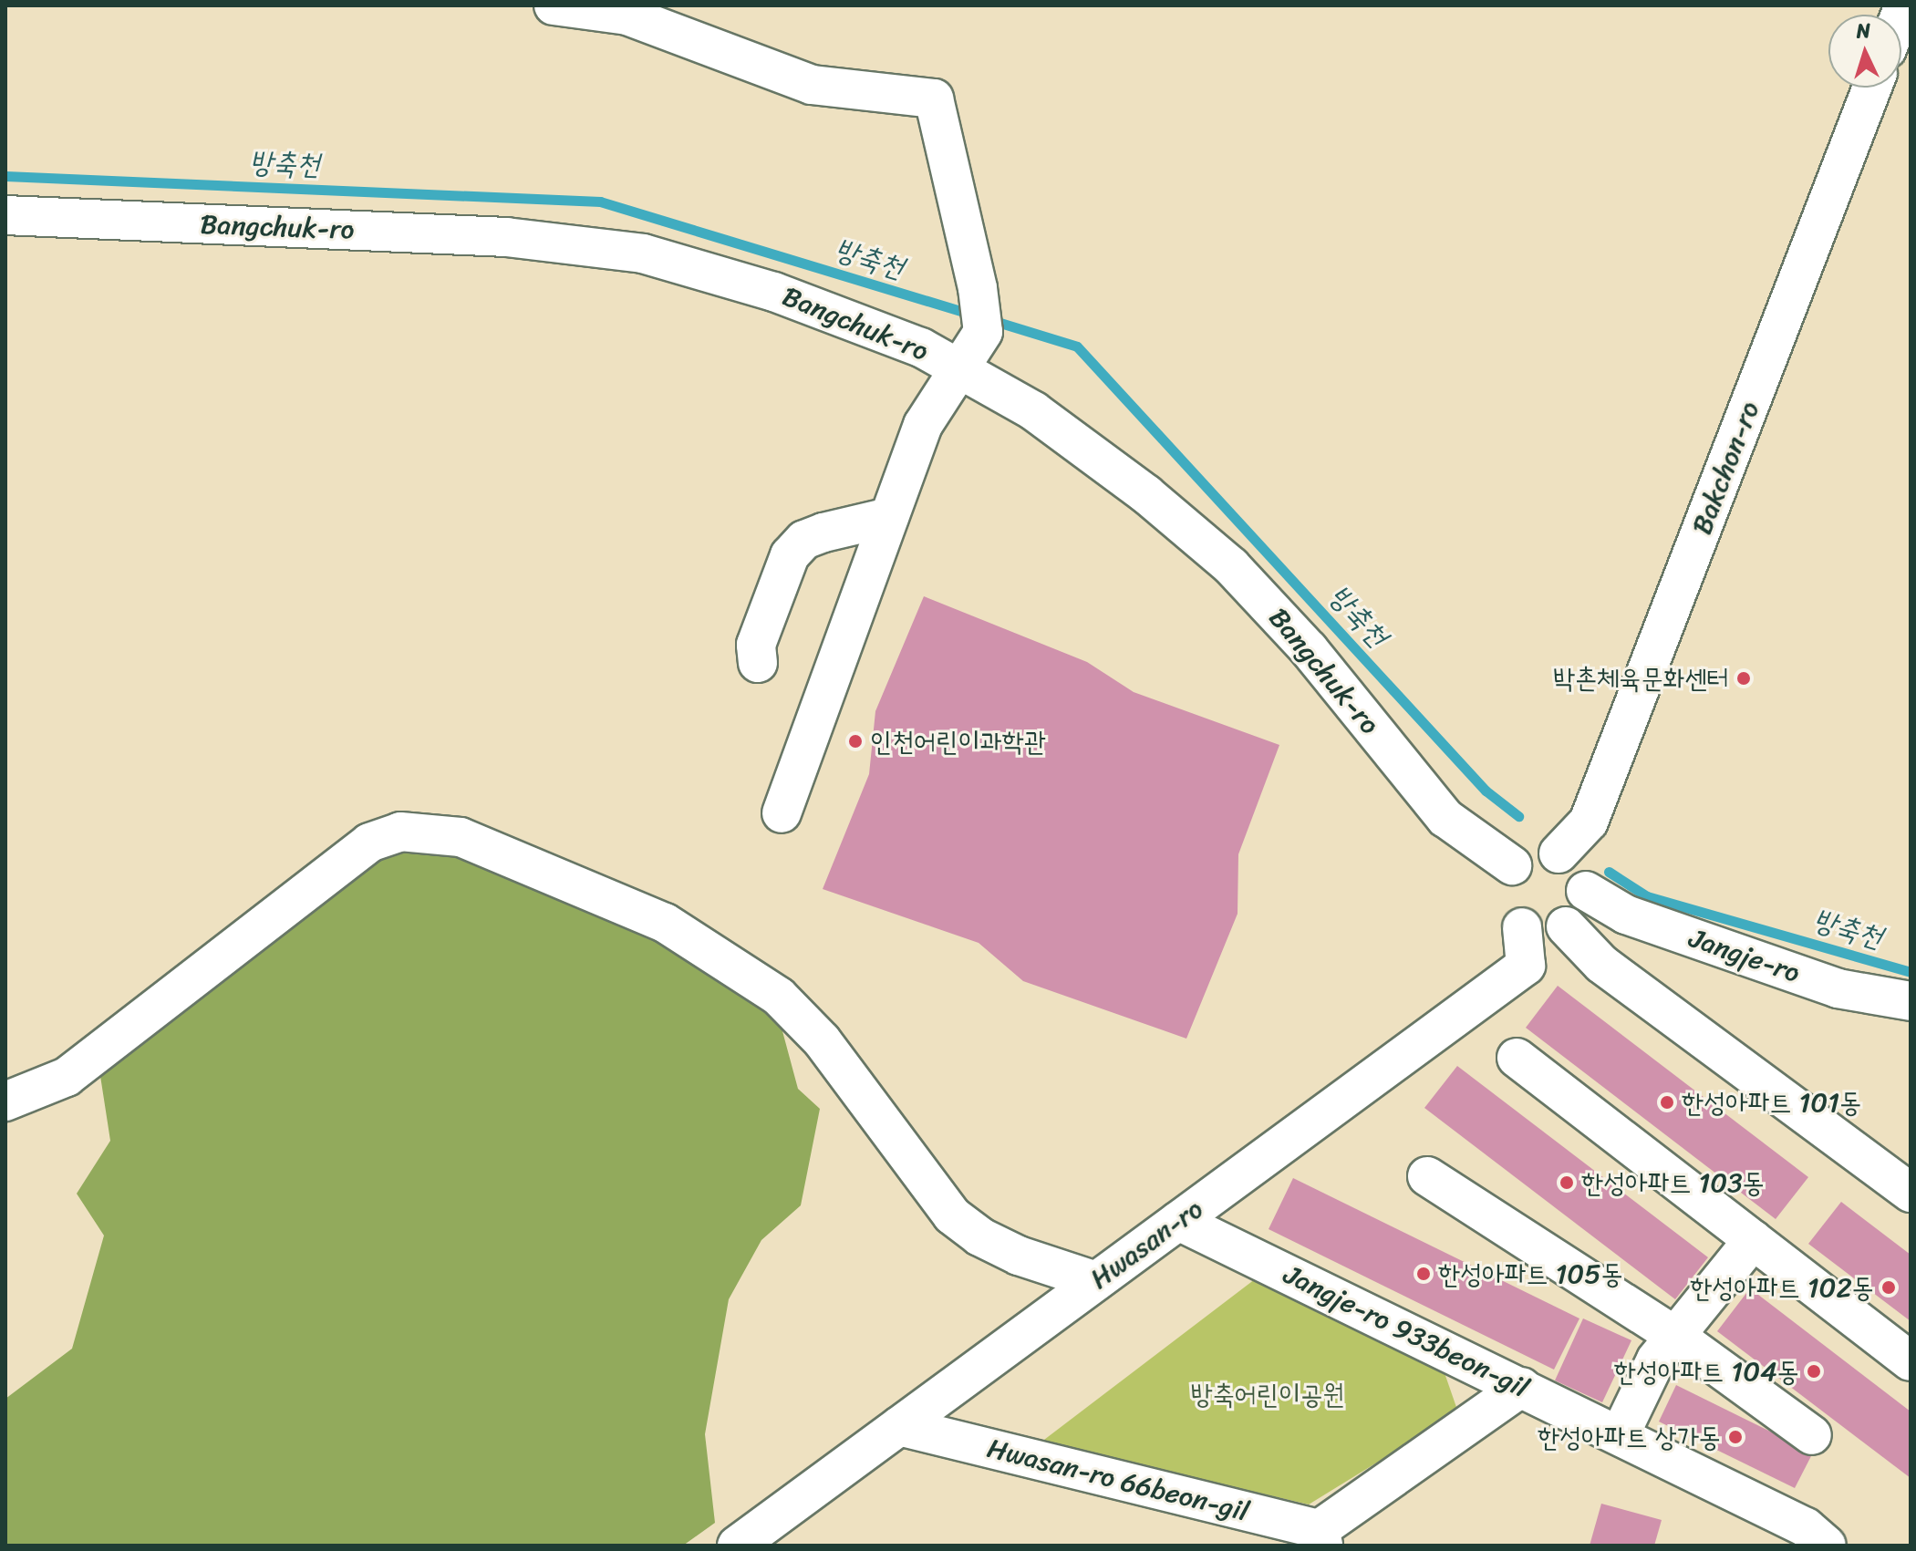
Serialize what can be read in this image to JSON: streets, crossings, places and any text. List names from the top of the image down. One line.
{"streets":{"street":["Bangchuk-ro","Bakchon-ro","Jangje-ro","Hwasan-ro","Jangje-ro 933beon-gil","Hwasan-ro 66beon-gil"]},"crossings":[["Bangchuk-ro","Bakchon-ro"],["Bangchuk-ro","Jangje-ro"],["Bangchuk-ro","Hwasan-ro"],["Bakchon-ro","Jangje-ro"],["Bakchon-ro","Hwasan-ro"],["Jangje-ro","Hwasan-ro"],["Hwasan-ro","Jangje-ro 933beon-gil"],["Hwasan-ro","Hwasan-ro 66beon-gil"]],"water":["방축천"],"parks":["방축어린이공원"],"places":["박촌체육문화센터","인천어린이과학관","한성아파트 101동","한성아파트 103동","한성아파트 105동","한성아파트 102동","한성아파트 104동","한성아파트 상가동"],"north":"top"}
